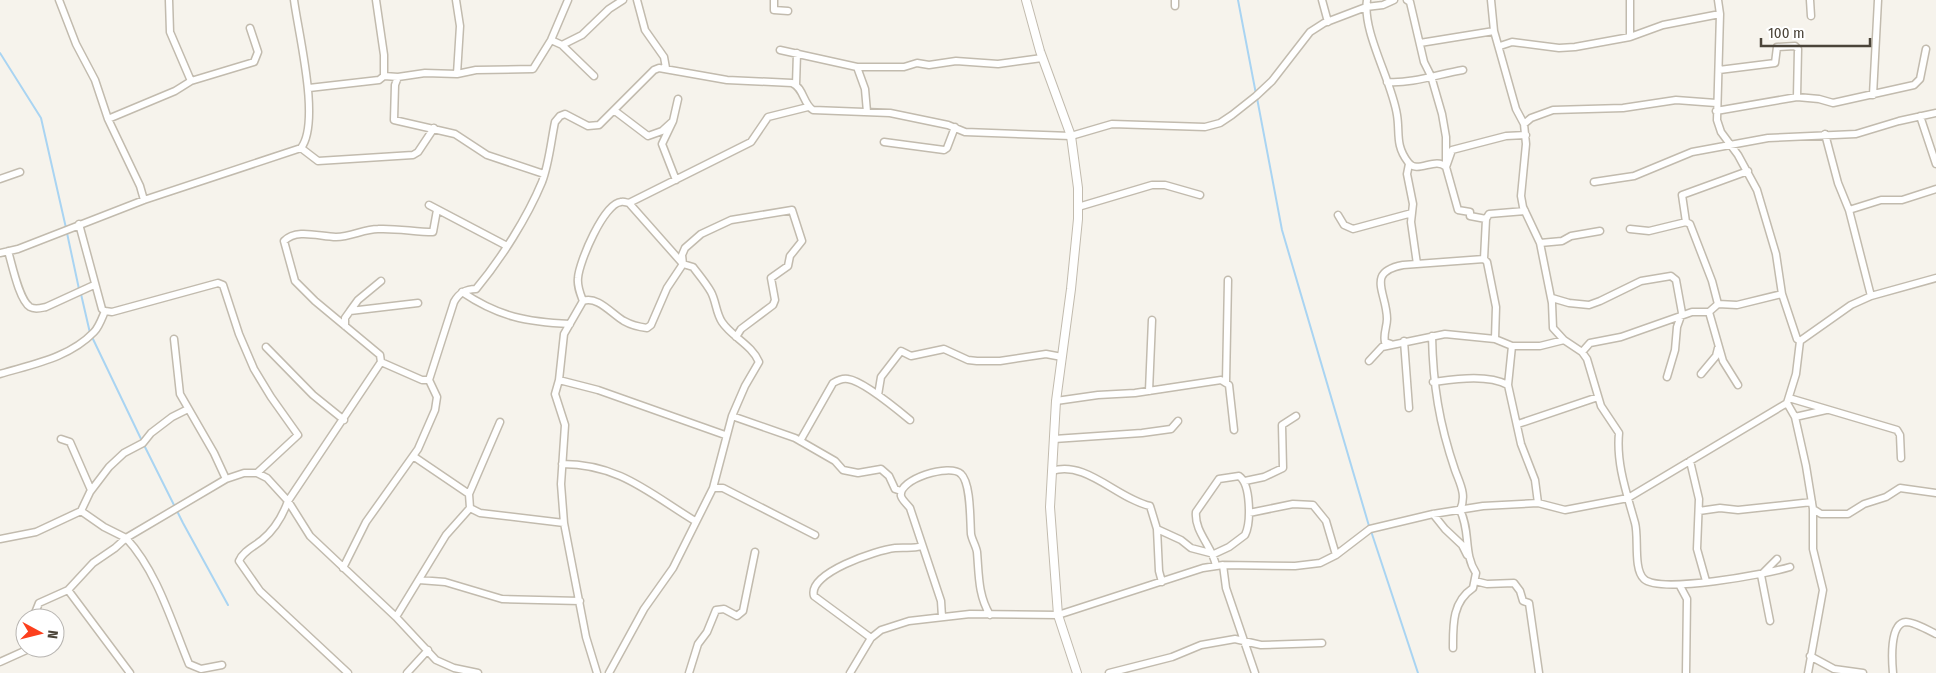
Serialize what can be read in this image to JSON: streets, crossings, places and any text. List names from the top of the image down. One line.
{"scale_bar":"100 m","north":"right"}
